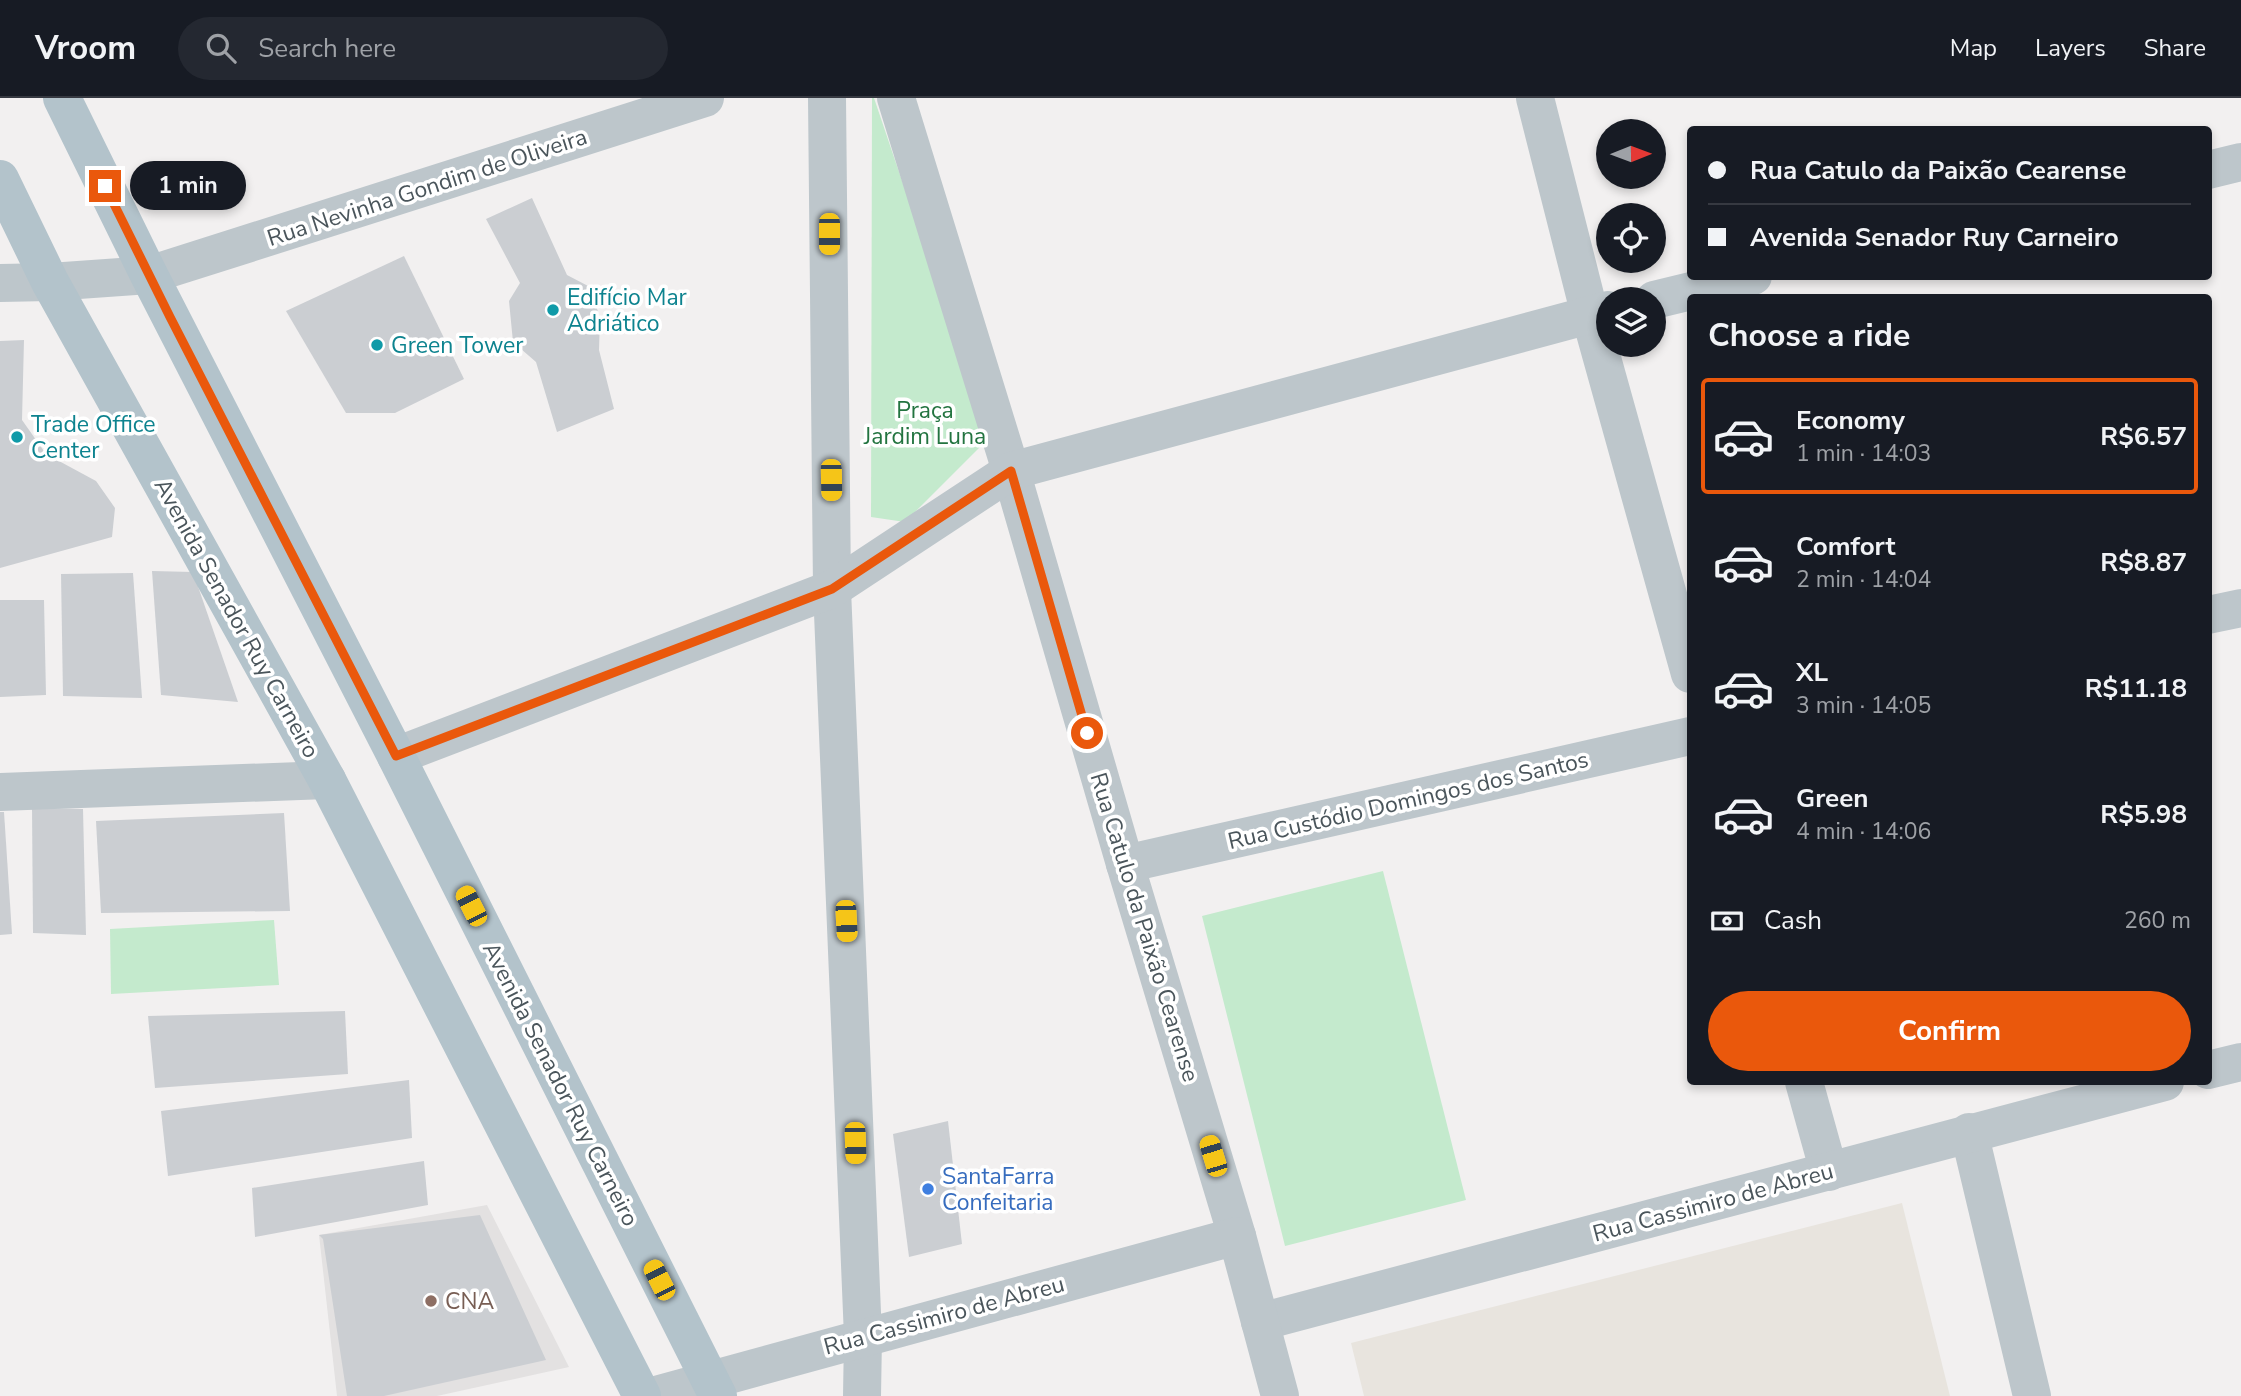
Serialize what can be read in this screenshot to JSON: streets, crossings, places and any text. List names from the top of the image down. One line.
{"streets":{"main road":["Avenida Senador Ruy Carneiro"],"street":["Rua Nevinha Gondim de Oliveira","Rua Custódio Domingos dos Santos","Rua Catulo da Paixão Cearense","Rua Cassimiro de Abreu"]},"crossings":[["Rua Nevinha Gondim de Oliveira","Avenida Senador Ruy Carneiro"],["Avenida Senador Ruy Carneiro","Rua Cassimiro de Abreu"],["Rua Custódio Domingos dos Santos","Rua Catulo da Paixão Cearense"],["Rua Catulo da Paixão Cearense","Rua Cassimiro de Abreu"]],"parks":["Praça Jardim Luna"],"places":["Edifício Mar Adriático","Green Tower","Trade Office Center","SantaFarra Confeitaria","CNA"],"north":"right","page":{"header":"Vroom","search":"Search here","nav":["Map","Layers","Share"],"banner":["Rua Catulo da Paixão Cearense","Avenida Senador Ruy Carneiro"],"bubble":"1 min","heading":"Choose a ride","list":[{"name":"Economy","note":"1 min · 14:03","value":"R$6.57"},{"name":"Comfort","note":"2 min · 14:04","value":"R$8.87"},{"name":"XL","note":"3 min · 14:05","value":"R$11.18"},{"name":"Green","note":"4 min · 14:06","value":"R$5.98"}],"pay":["Cash","260 m"],"buttons":"Confirm"}}
